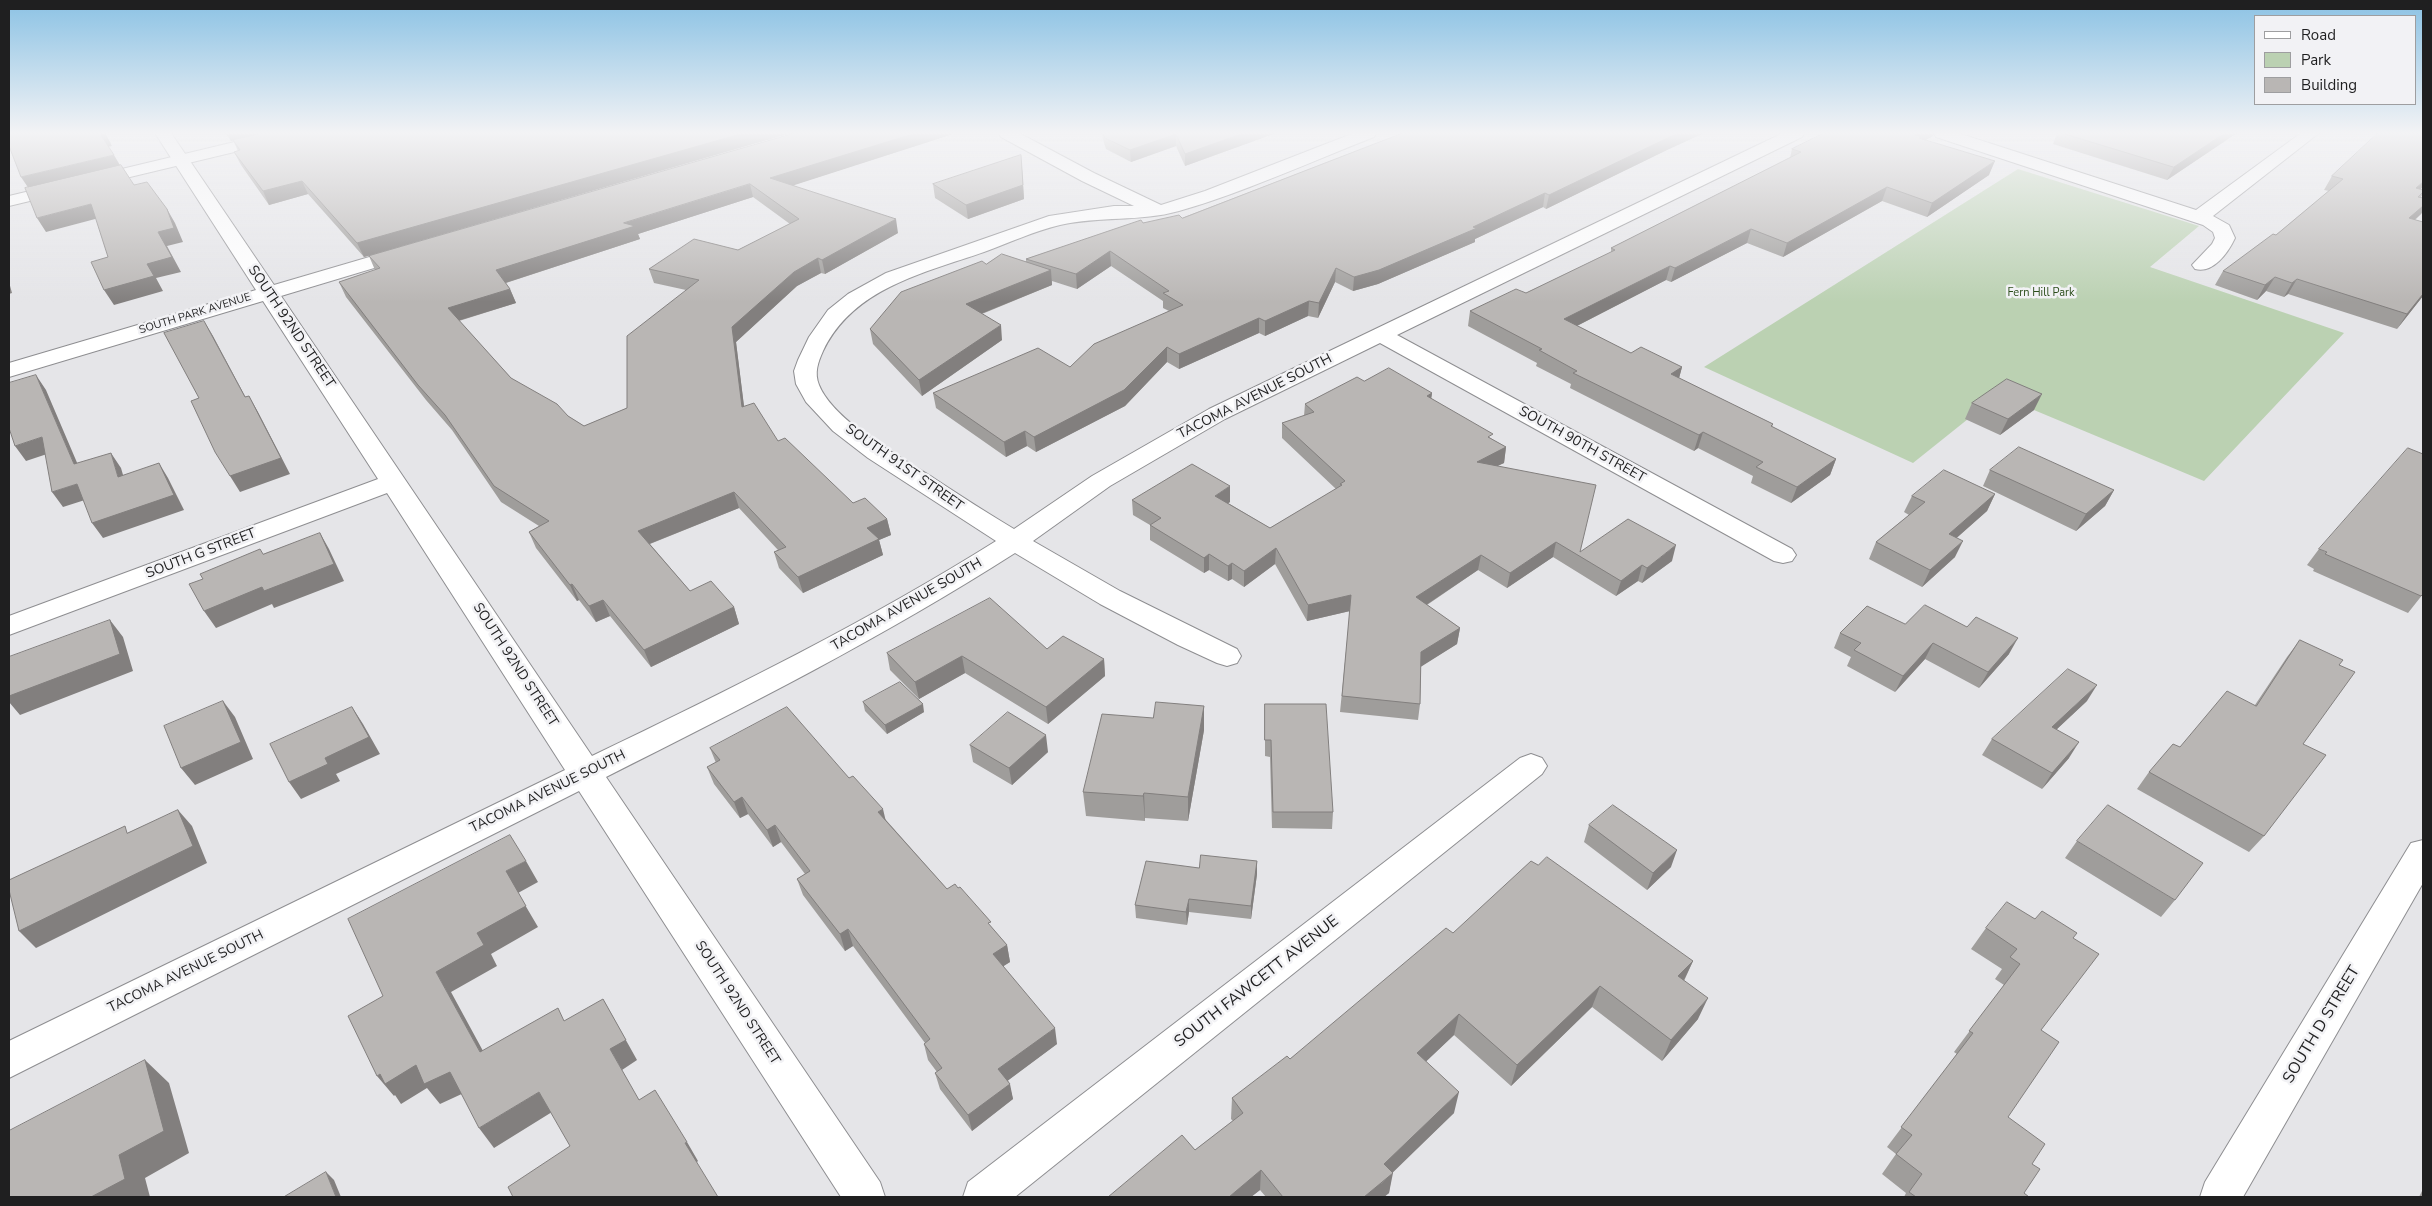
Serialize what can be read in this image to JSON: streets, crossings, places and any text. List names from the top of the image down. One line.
{"streets":{"street":["SOUTH PARK AVENUE","SOUTH 92ND STREET","TACOMA AVENUE SOUTH","SOUTH 90TH STREET","SOUTH 91ST STREET","SOUTH G STREET","SOUTH FAWCETT AVENUE","SOUTH D STREET"]},"crossings":[["SOUTH PARK AVENUE","SOUTH 92ND STREET"],["SOUTH 92ND STREET","TACOMA AVENUE SOUTH"],["SOUTH 92ND STREET","SOUTH G STREET"],["TACOMA AVENUE SOUTH","SOUTH 90TH STREET"],["TACOMA AVENUE SOUTH","SOUTH 91ST STREET"]],"parks":["Fern Hill Park"],"legend":["Road","Park","Building"]}
